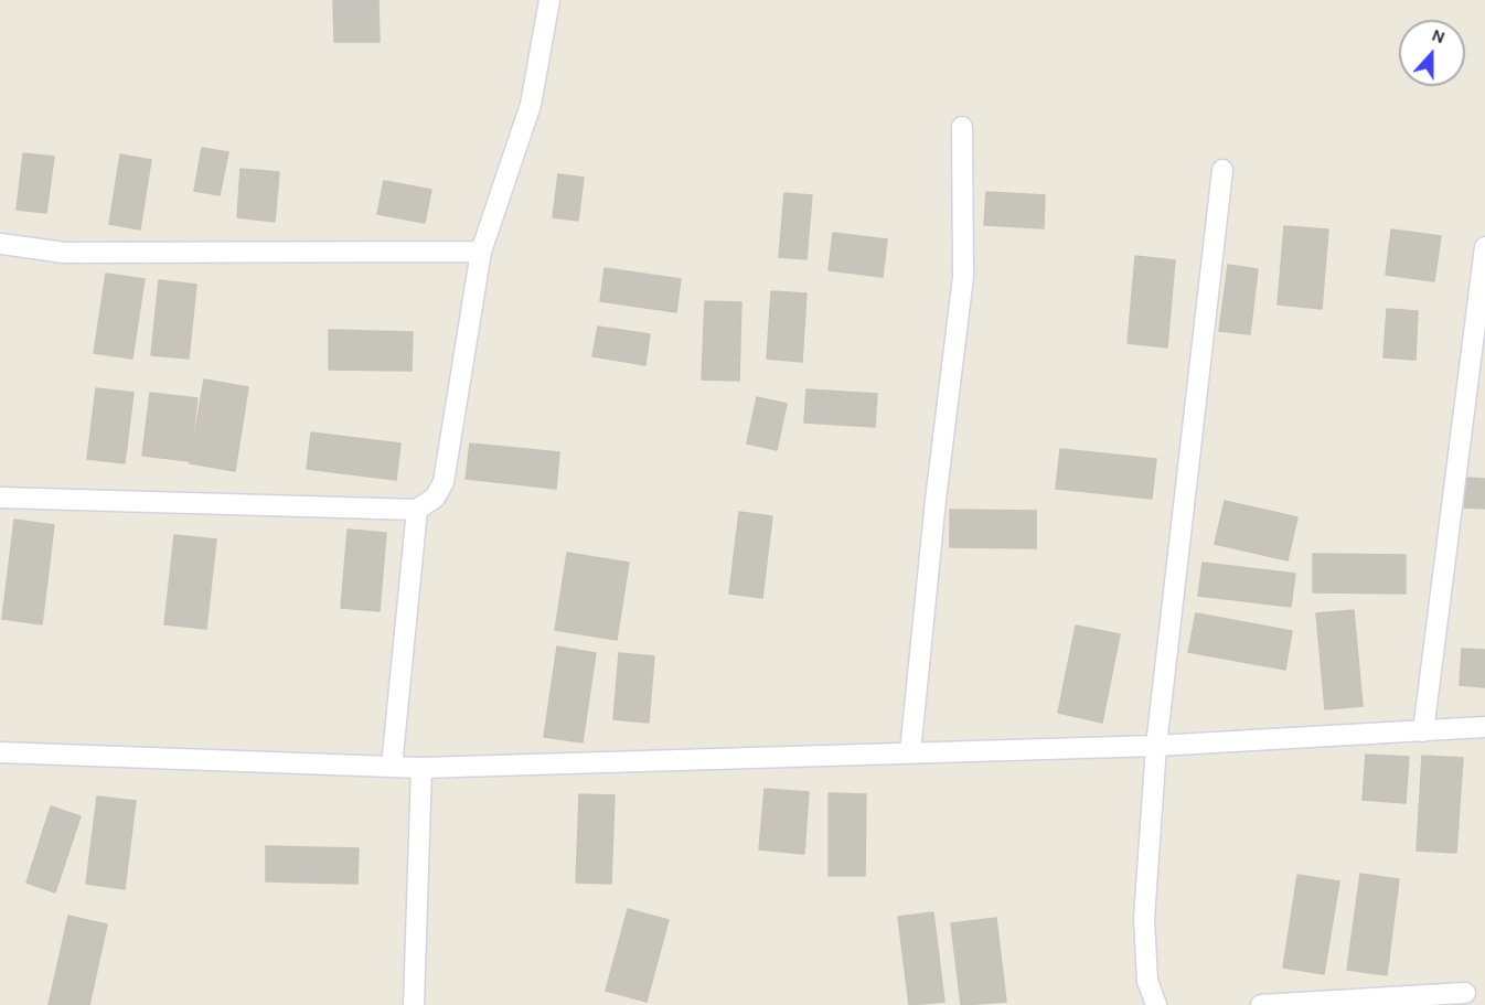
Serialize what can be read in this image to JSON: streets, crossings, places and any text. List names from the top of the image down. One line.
{"north":"top"}
